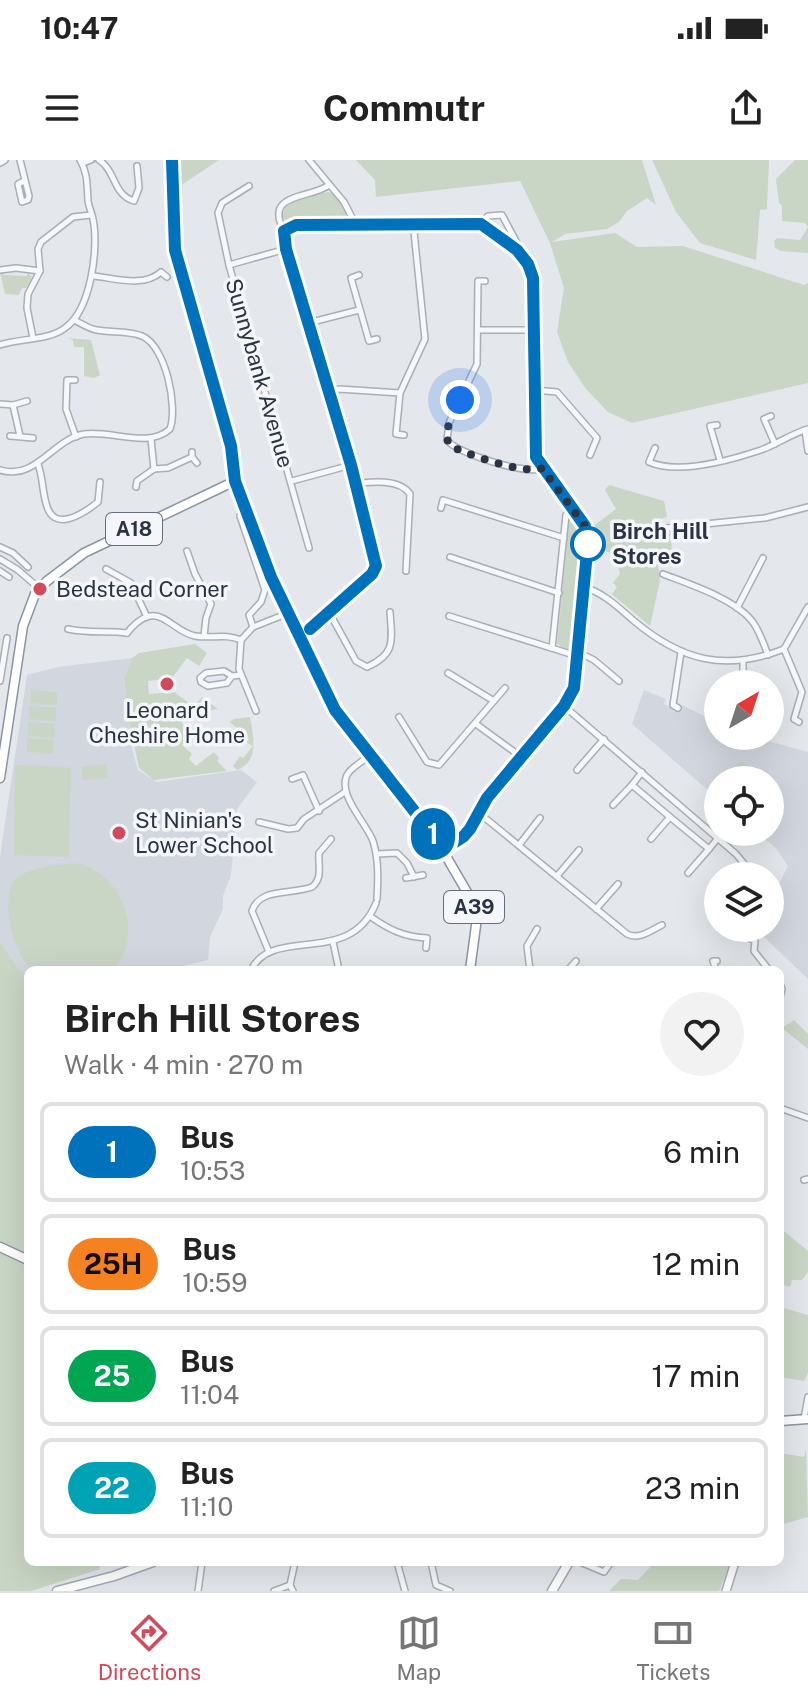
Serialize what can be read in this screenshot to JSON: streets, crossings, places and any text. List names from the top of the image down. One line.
{"streets":{"main road":["A18","A39"],"street":["Sunnybank Avenue"]},"crossings":[["A18","A39"]],"places":["Birch Hill Stores","Bedstead Corner","Leonard Cheshire Home","St Ninian's Lower School"],"lines":["bus line 1"],"north":"top right","page":{"status":"10:47","header":"Commutr","on_map":"1","heading":["Birch Hill Stores","Walk · 4 min · 270 m"],"list":[{"mark":"1","name":"Bus","note":"10:53","value":"6 min"},{"mark":"25H","name":"Bus","note":"10:59","value":"12 min"},{"mark":"25","name":"Bus","note":"11:04","value":"17 min"},{"mark":"22","name":"Bus","note":"11:10","value":"23 min"}],"tabs":["Directions","Map","Tickets"]}}
